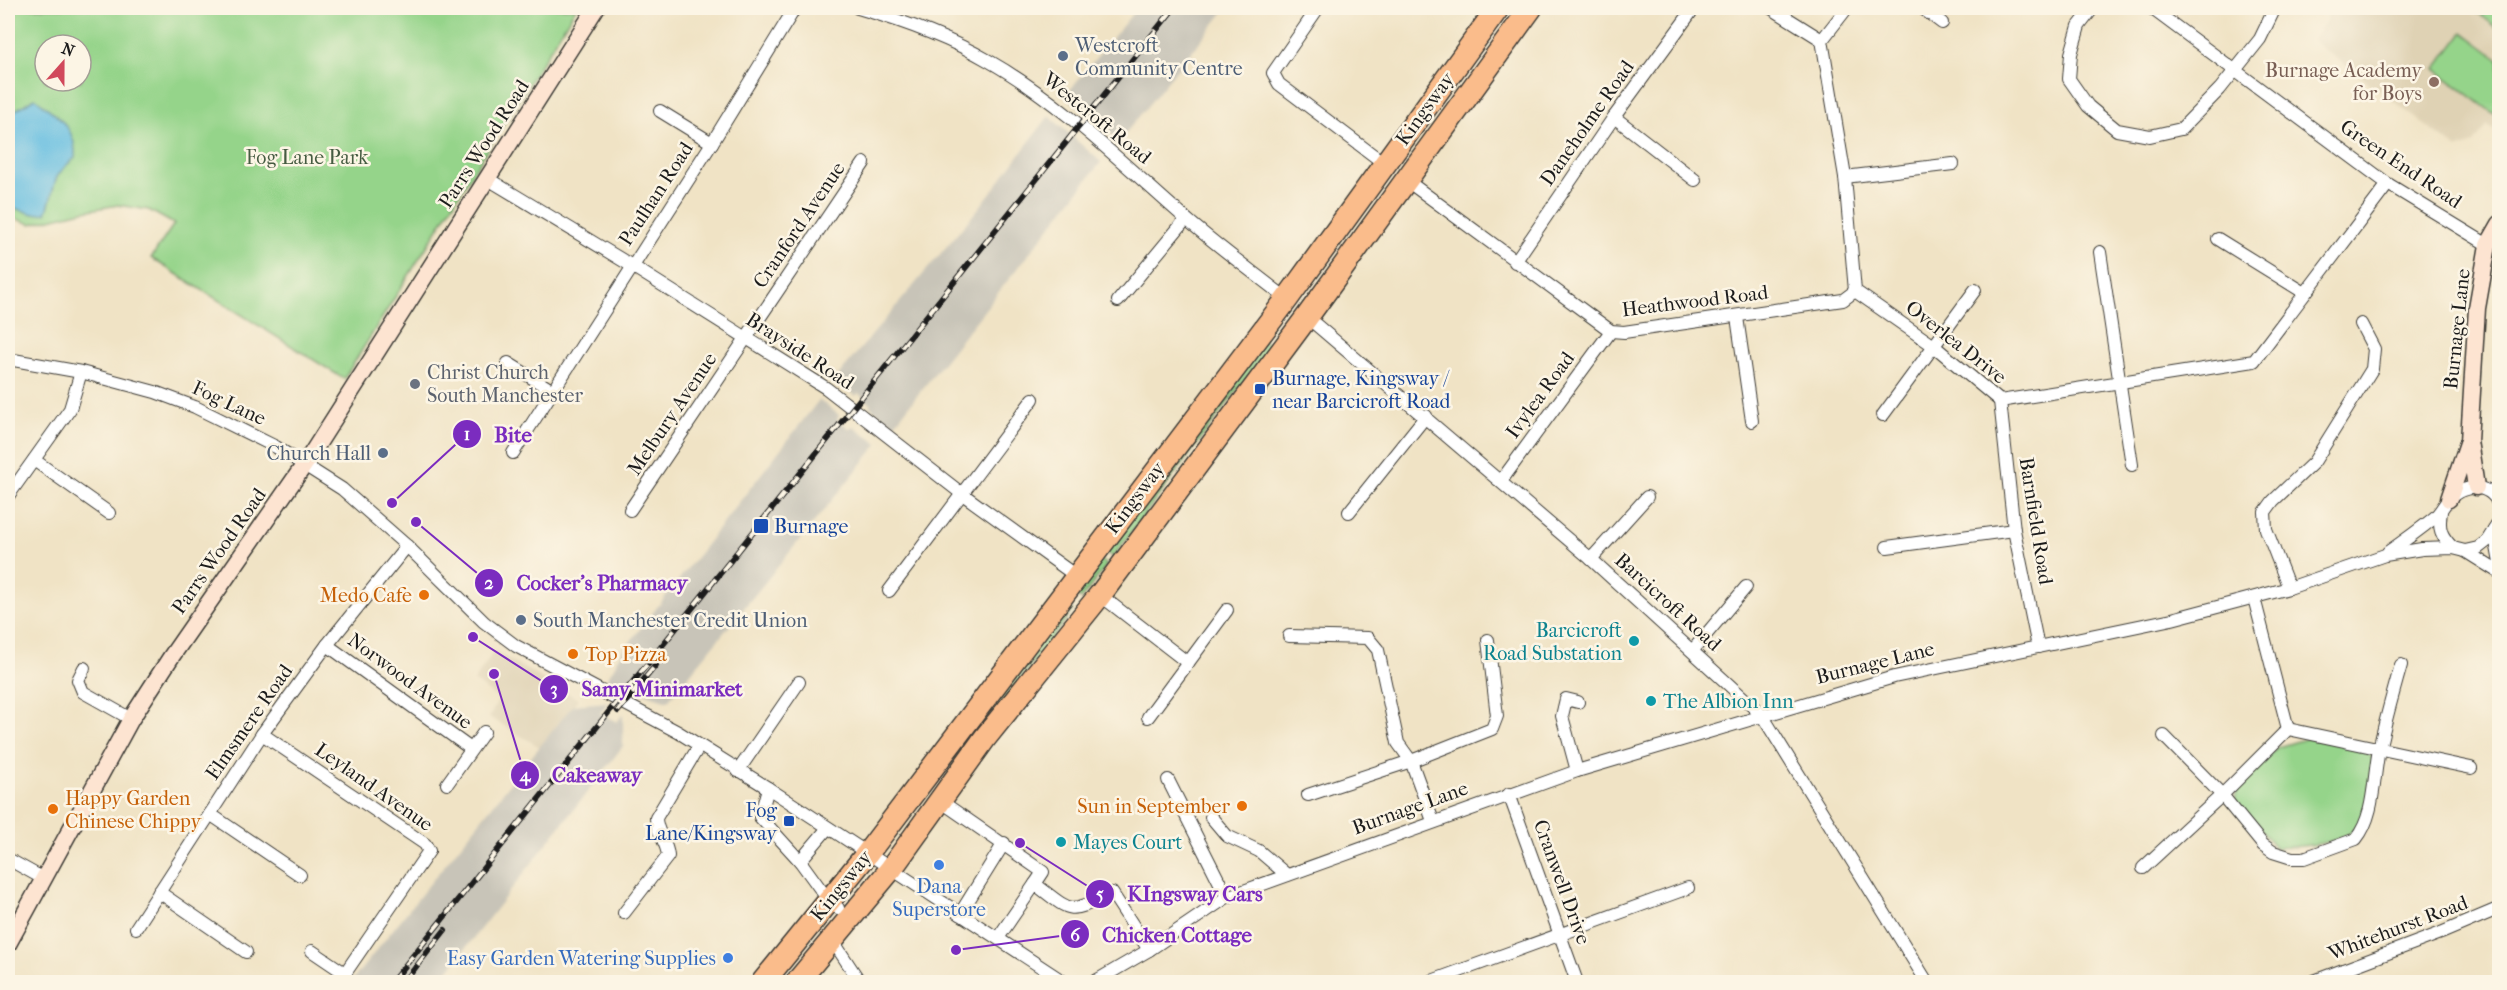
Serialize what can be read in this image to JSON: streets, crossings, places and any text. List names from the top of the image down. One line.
{"streets":{"highway":["Kingsway"],"street":["Westcroft Road","Daneholme Road","Parrs Wood Road","Green End Road","Paulhan Road","Cranford Avenue","Heathwood Road","Burnage Lane","Overlea Drive","Brayside Road","Ivylea Road","Fog Lane","Melbury Avenue","Barnfield Road","Barcicroft Road","Norwood Avenue","Elmsmere Road","Leyland Avenue","Cranwell Drive","Whitehurst Road"]},"crossings":[["Kingsway","Westcroft Road"],["Kingsway","Heathwood Road"],["Kingsway","Brayside Road"],["Kingsway","Fog Lane"],["Kingsway","Barcicroft Road"],["Daneholme Road","Heathwood Road"],["Parrs Wood Road","Brayside Road"],["Parrs Wood Road","Fog Lane"],["Green End Road","Burnage Lane"],["Green End Road","Overlea Drive"],["Paulhan Road","Brayside Road"],["Cranford Avenue","Brayside Road"],["Cranford Avenue","Melbury Avenue"],["Heathwood Road","Overlea Drive"],["Heathwood Road","Ivylea Road"],["Burnage Lane","Barnfield Road"],["Burnage Lane","Barcicroft Road"],["Burnage Lane","Cranwell Drive"],["Overlea Drive","Barnfield Road"],["Brayside Road","Melbury Avenue"],["Ivylea Road","Barcicroft Road"],["Fog Lane","Elmsmere Road"],["Norwood Avenue","Elmsmere Road"],["Elmsmere Road","Leyland Avenue"]],"parks":["Fog Lane Park"],"places":{"other":["Westcroft Community Centre","Burnage Academy for Boys","Christ Church South Manchester","Church Hall","Bite","Cocker's Pharmacy","Medo Cafe","South Manchester Credit Union","Samy Minimarket","Barcicroft Road Substation","Top Pizza","Cakeaway","The Albion Inn","Sun in September","Happy Garden Chinese Chippy","Mayes Court","KIngsway Cars","Dana Superstore","Chicken Cottage","Easy Garden Watering Supplies"],"transit":["Burnage, Kingsway / near Barcicroft Road","Burnage","Fog Lane/Kingsway"]},"north":"top"}
